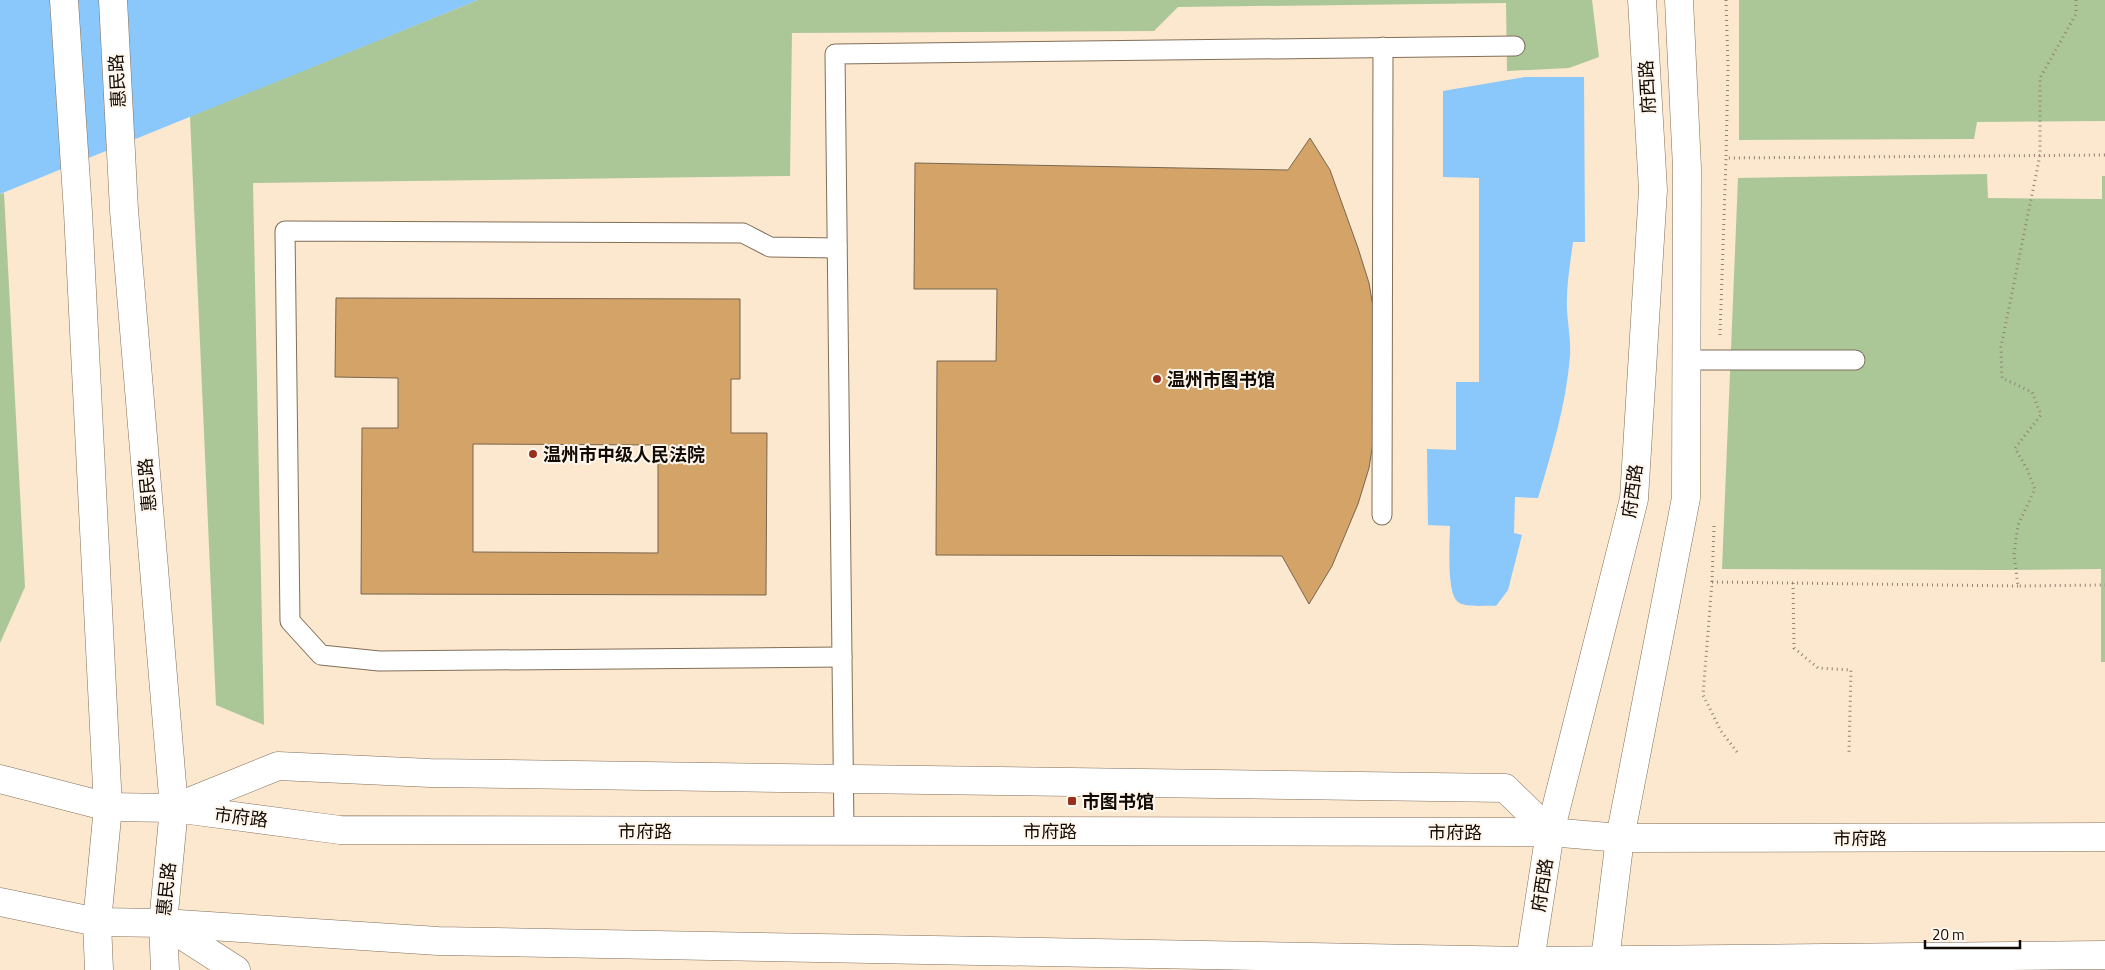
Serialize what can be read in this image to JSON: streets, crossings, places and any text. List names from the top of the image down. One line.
{"streets":{"main road":["惠民路","府西路","市府路"]},"crossings":[["惠民路","市府路"],["府西路","市府路"]],"places":{"other":["温州市图书馆","温州市中级人民法院"],"transit":["市图书馆"]},"scale_bar":"20 m"}
